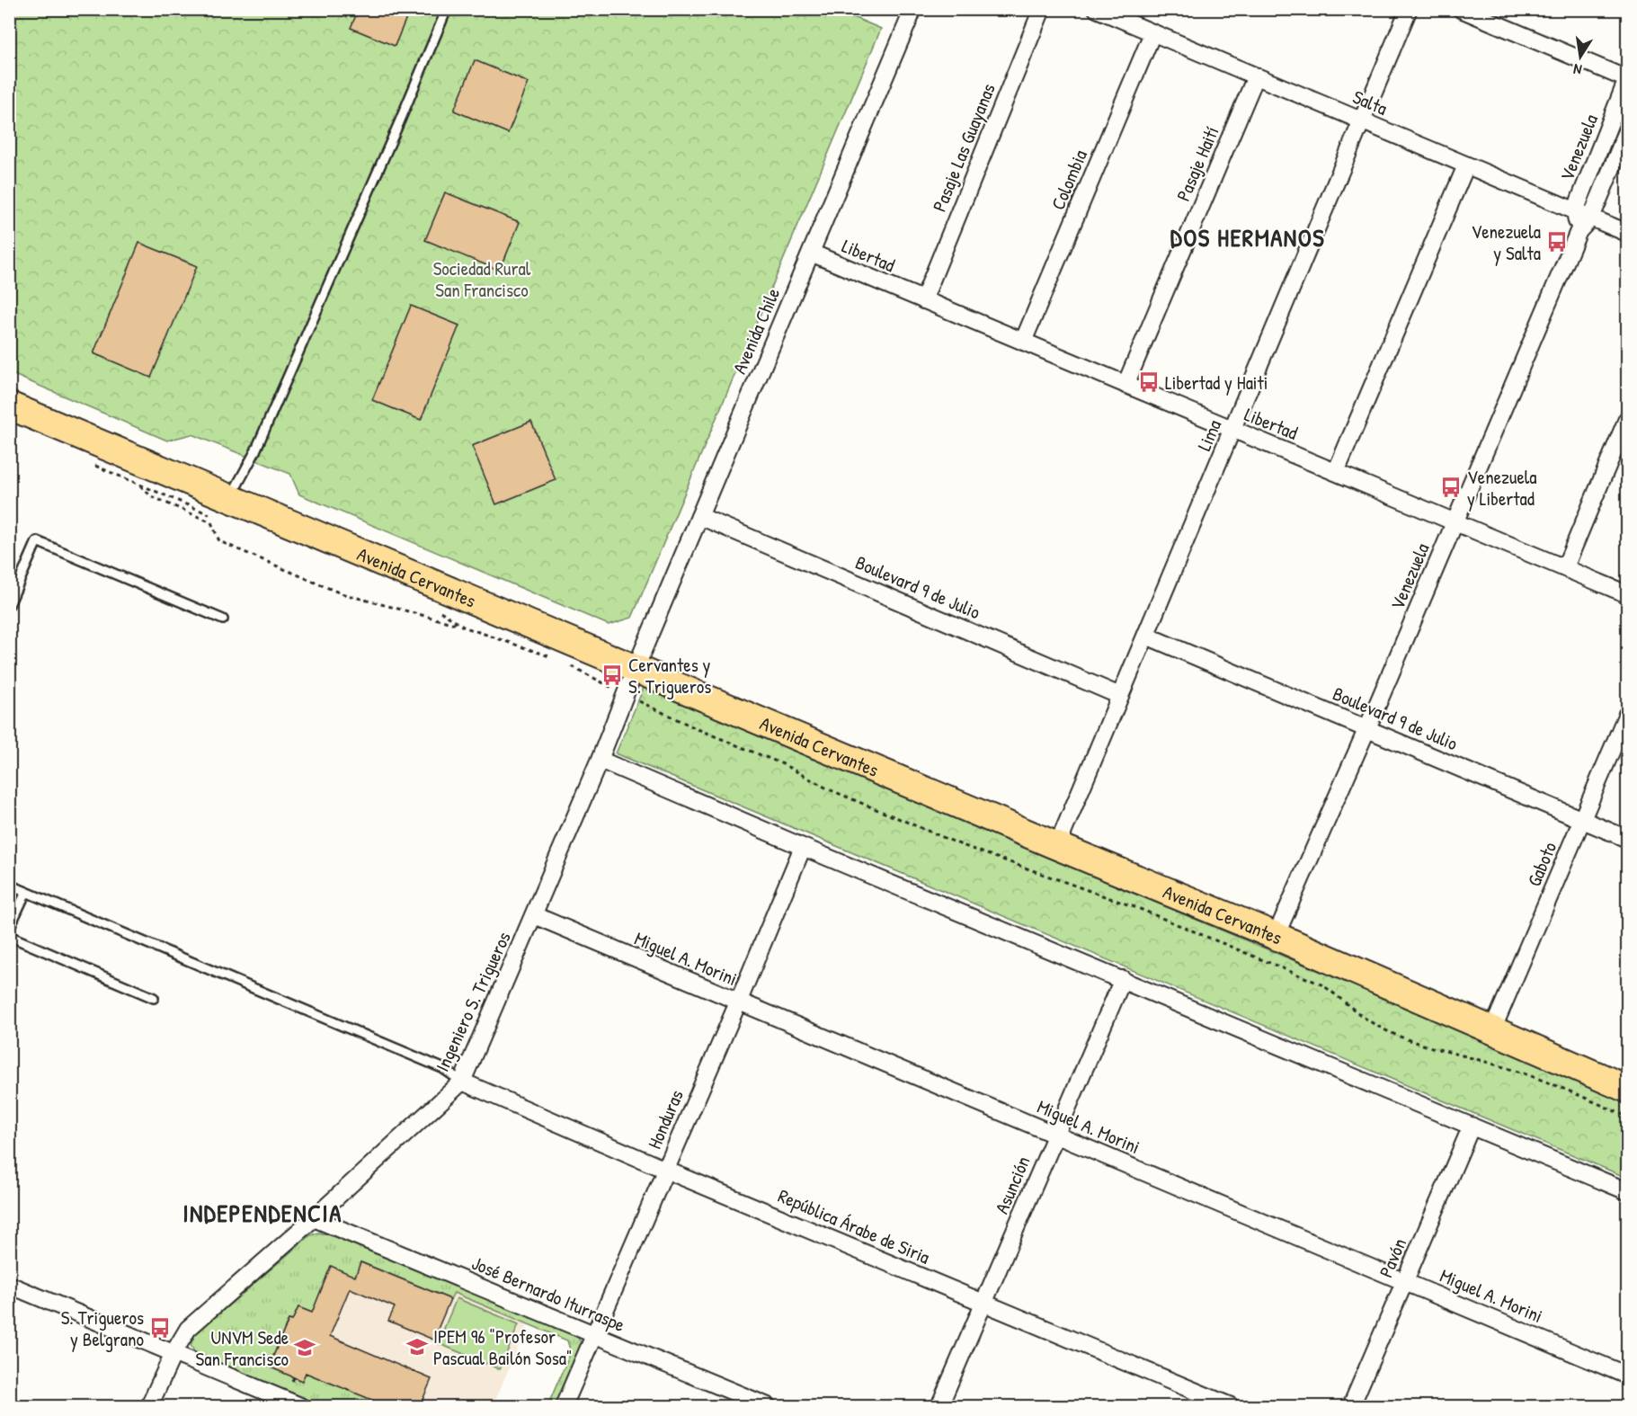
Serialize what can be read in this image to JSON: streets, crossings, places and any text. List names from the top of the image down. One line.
{"streets":{"main road":["Avenida Cervantes"],"street":["Salta","Pasaje Las Guayanas","Venezuela","Pasaje Haití","Colombia","Libertad","Avenida Chile","Lima","Boulevard 9 de Julio","Gaboto","Miguel A. Morini","Ingeniero S. Trigueros","Honduras","Asunción","República Árabe de Siria","Pavón","José Bernardo Iturraspe"]},"crossings":[["Salta","Venezuela"],["Salta","Pasaje Haití"],["Salta","Colombia"],["Salta","Lima"],["Pasaje Las Guayanas","Libertad"],["Venezuela","Libertad"],["Venezuela","Avenida Cervantes"],["Venezuela","Boulevard 9 de Julio"],["Pasaje Haití","Libertad"],["Colombia","Libertad"],["Libertad","Avenida Chile"],["Libertad","Lima"],["Avenida Chile","Avenida Cervantes"],["Avenida Chile","Boulevard 9 de Julio"],["Avenida Chile","Ingeniero S. Trigueros"],["Lima","Avenida Cervantes"],["Lima","Boulevard 9 de Julio"],["Avenida Cervantes","Gaboto"],["Avenida Cervantes","Ingeniero S. Trigueros"],["Boulevard 9 de Julio","Gaboto"],["Miguel A. Morini","Ingeniero S. Trigueros"],["Miguel A. Morini","Honduras"],["Miguel A. Morini","Asunción"],["Miguel A. Morini","Pavón"],["Ingeniero S. Trigueros","República Árabe de Siria"],["Ingeniero S. Trigueros","José Bernardo Iturraspe"],["Honduras","República Árabe de Siria"],["Honduras","José Bernardo Iturraspe"],["Asunción","República Árabe de Siria"]],"districts":["DOS HERMANOS","INDEPENDENCIA"],"parks":["Sociedad Rural San Francisco"],"places":{"bus stop":["Venezuela y Salta","Libertad y Haiti","Venezuela y Libertad","Cervantes y S. Trigueros","S. Trigueros y Belgrano"],"school or university":["IPEM 96 \"Profesor Pascual Bailón Sosa\"","UNVM Sede San Francisco"]},"north":"bottom"}
